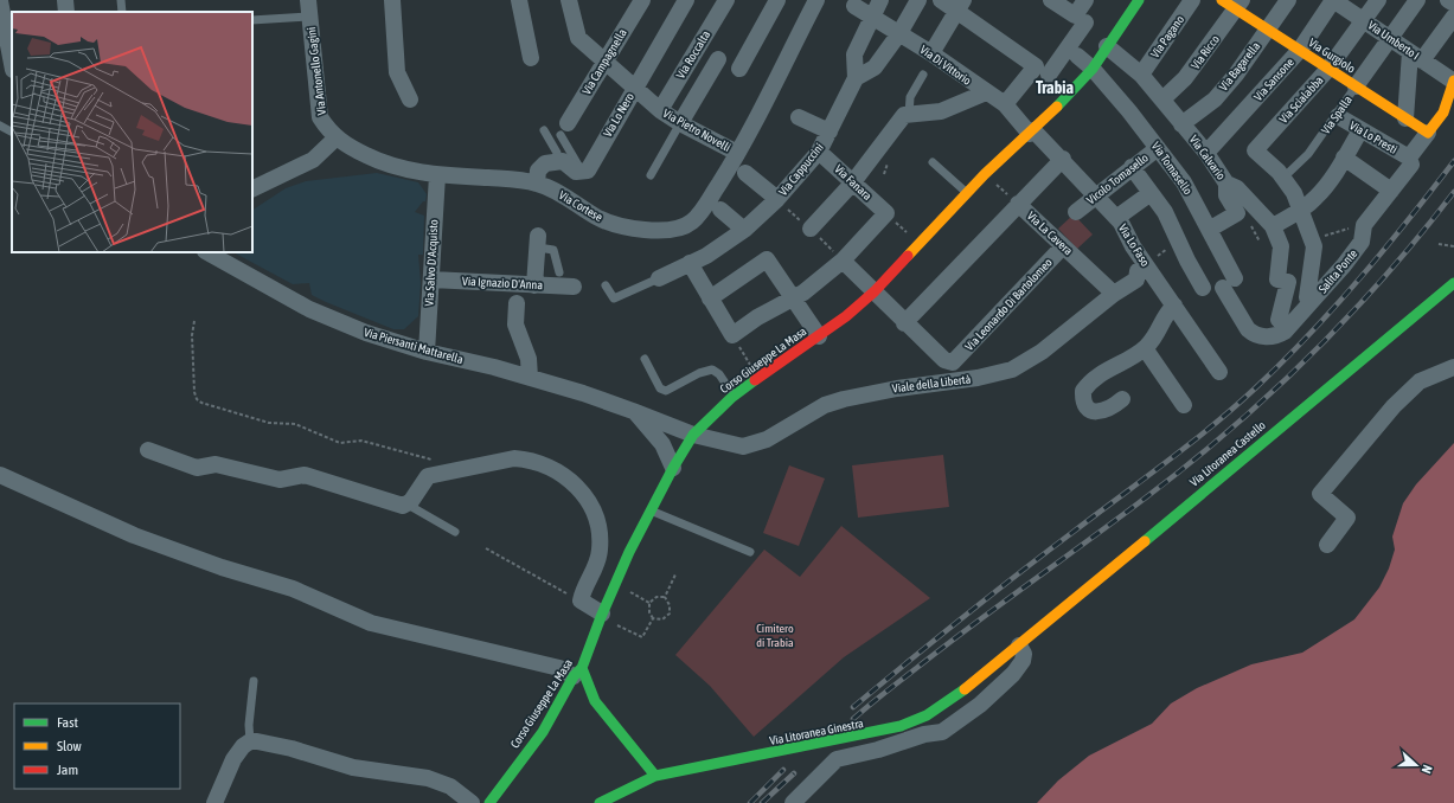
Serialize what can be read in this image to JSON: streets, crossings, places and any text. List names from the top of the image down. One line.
{"streets":{"street":["Via Pagano","Via Umberto I","Via Ricco","Via Roccalta","Via Gurgiolo","Via Campagnella","Via Di Vittorio","Via Bagarella","Via Antonello Gagini","Via Sansone","Via Scialabba","Via Lo Nero","Via Spalla","Via Pietro Novelli","Via Lo Presti","Via Calvario","Via Tomasello","Via Cappuccini","Vicolo Tomasello","Via Fanara","Via Cortese","Via La Cavera","Via Lo Faso","Via Salvo D'Acquisto","Salita Ponte","Via Ignazio D'Anna","Via Leonardo Di Bartolomeo","Via Piersanti Mattarella","Corso Giuseppe La Masa","Viale della Libertà","Via Litoranea Castello","Via Litoranea Ginestra"]},"crossings":[["Via Pagano","Via Calvario"],["Via Umberto I","Via Sansone"],["Via Umberto I","Via Scialabba"],["Via Umberto I","Via Spalla"],["Via Ricco","Via Gurgiolo"],["Via Ricco","Via Calvario"],["Via Roccalta","Via Pietro Novelli"],["Via Gurgiolo","Via Bagarella"],["Via Gurgiolo","Via Sansone"],["Via Gurgiolo","Via Scialabba"],["Via Gurgiolo","Via Spalla"],["Via Gurgiolo","Salita Ponte"],["Via Campagnella","Via Pietro Novelli"],["Via Di Vittorio","Via Lo Faso"],["Via Di Vittorio","Corso Giuseppe La Masa"],["Via Bagarella","Via Calvario"],["Via Antonello Gagini","Via Cortese"],["Via Sansone","Via Calvario"],["Via Scialabba","Via Spalla"],["Via Lo Nero","Via Pietro Novelli"],["Via Spalla","Via Lo Presti"],["Via Pietro Novelli","Via Cortese"],["Via Lo Presti","Salita Ponte"],["Via Calvario","Corso Giuseppe La Masa"],["Via Tomasello","Vicolo Tomasello"],["Via Tomasello","Salita Ponte"],["Via Tomasello","Corso Giuseppe La Masa"],["Via Cappuccini","Via Fanara"],["Vicolo Tomasello","Via Lo Faso"],["Via Cortese","Via Salvo D'Acquisto"],["Via La Cavera","Via Leonardo Di Bartolomeo"],["Via La Cavera","Corso Giuseppe La Masa"],["Via La Cavera","Viale della Libertà"],["Via Lo Faso","Corso Giuseppe La Masa"],["Via Lo Faso","Viale della Libertà"],["Via Salvo D'Acquisto","Via Ignazio D'Anna"],["Via Salvo D'Acquisto","Via Piersanti Mattarella"],["Via Piersanti Mattarella","Viale della Libertà"],["Corso Giuseppe La Masa","Viale della Libertà"],["Via Litoranea Castello","Via Litoranea Ginestra"]],"districts":["Trabia"],"parks":["Cimitero di Trabia"],"legend":["Fast","Slow","Jam"],"north":"right"}
